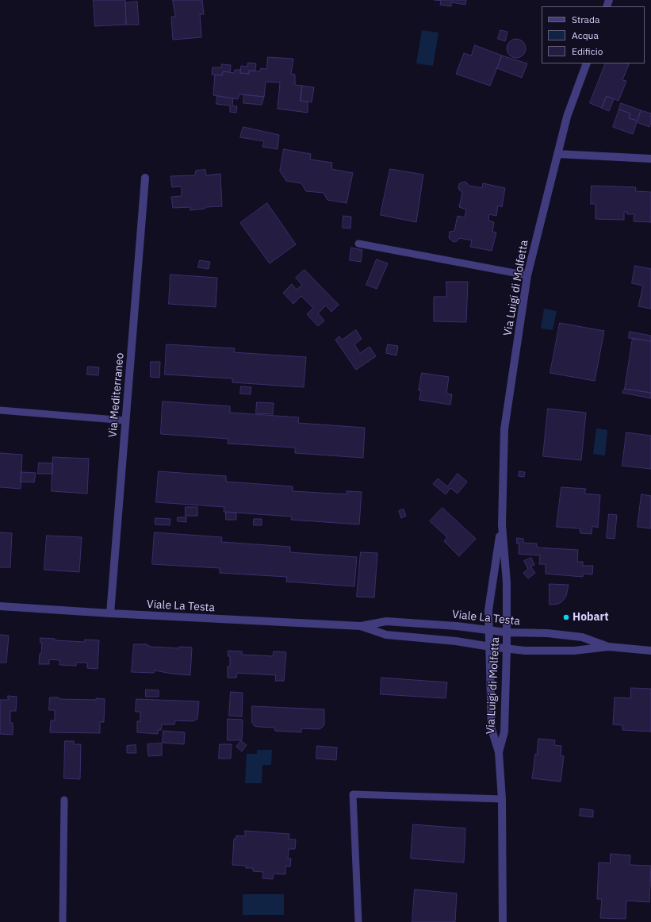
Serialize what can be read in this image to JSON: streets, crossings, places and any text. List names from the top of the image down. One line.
{"streets":{"street":["Via Luigi di Molfetta","Via Mediterraneo","Viale La Testa"]},"crossings":[["Via Luigi di Molfetta","Viale La Testa"],["Via Mediterraneo","Viale La Testa"]],"places":["Hobart"],"legend":["Strada","Acqua","Edificio"]}
